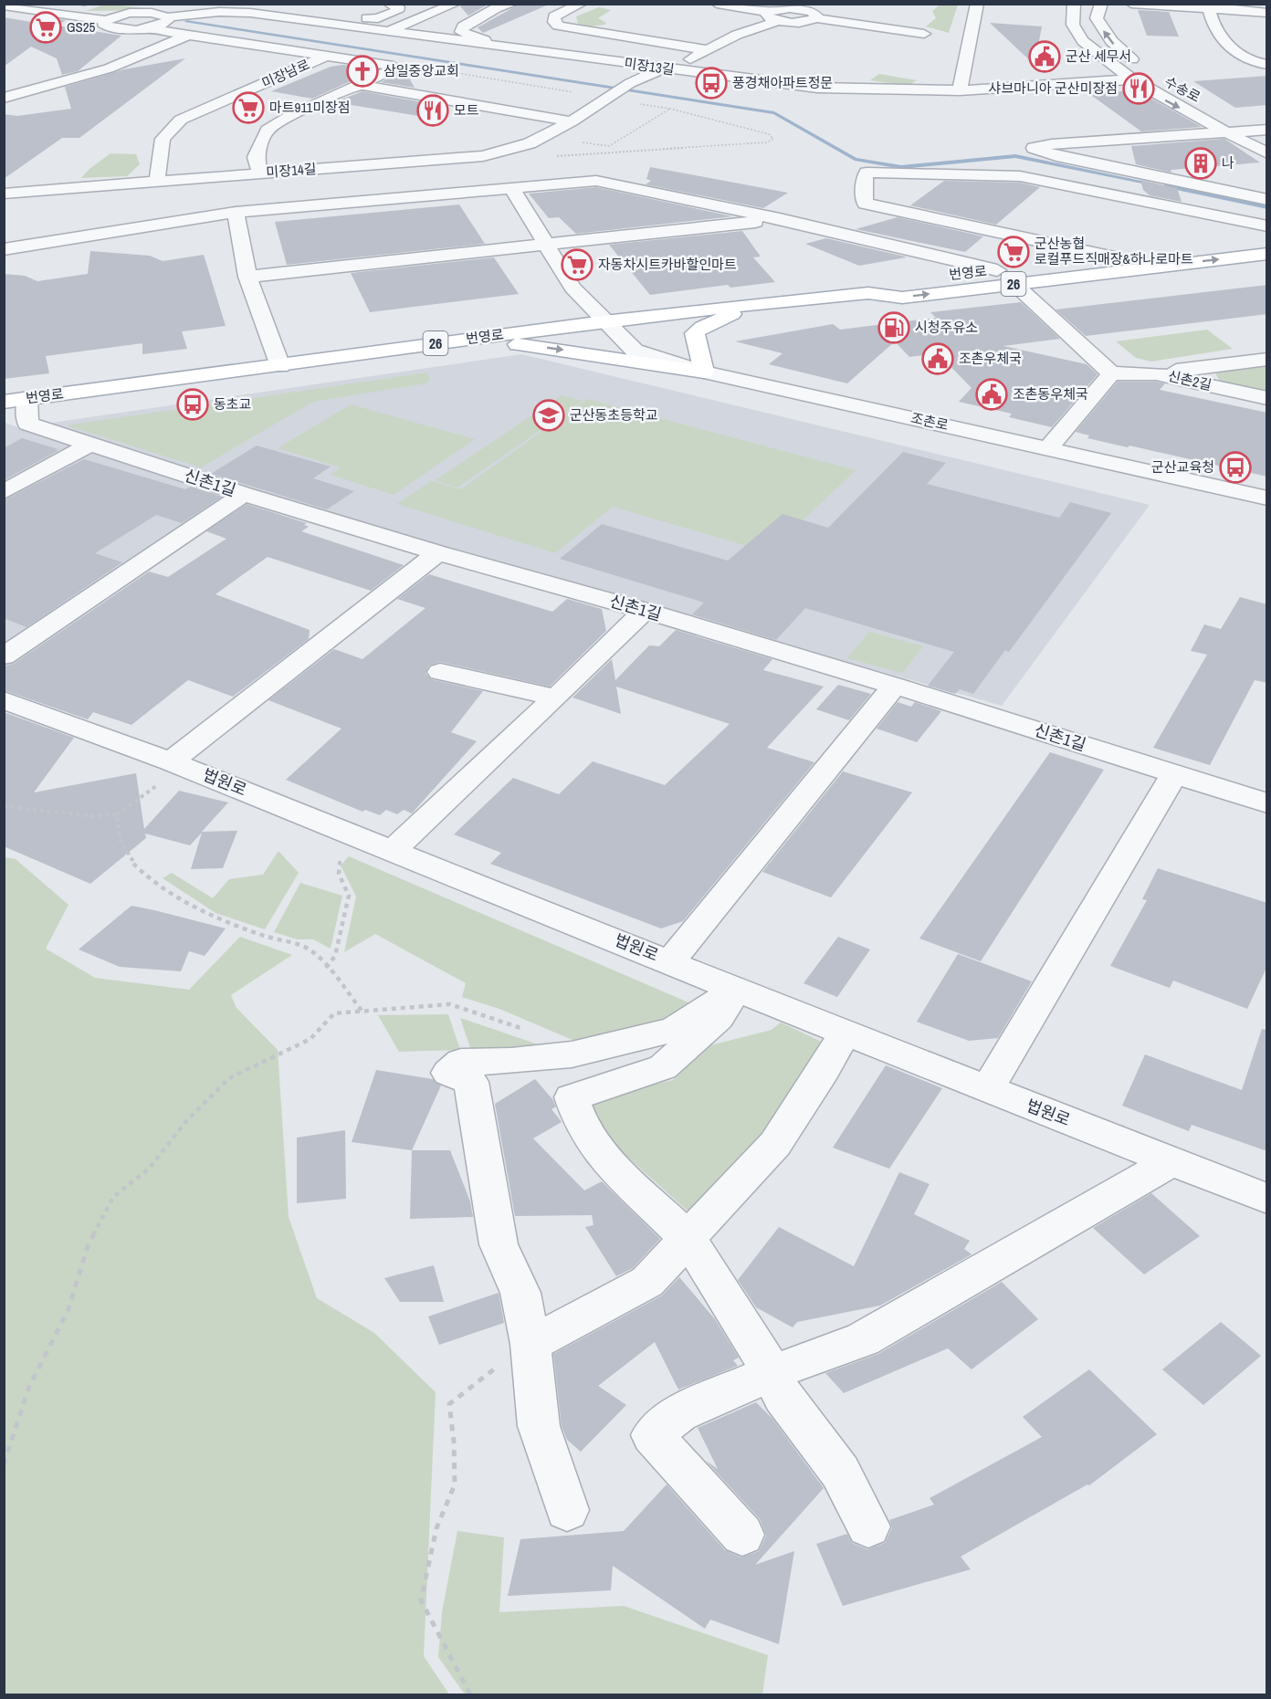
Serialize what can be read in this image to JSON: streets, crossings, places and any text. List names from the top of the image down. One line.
{"streets":{"main road":["번영로","26"],"street":["미장13길","미장남로","수송로","미장14길","신촌2길","조촌로","신촌1길","법원로"]},"crossings":[["미장13길","수송로"],["미장13길","미장14길"],["미장남로","미장14길"],["번영로","조촌로"],["번영로","신촌1길"]],"places":{"supermarket":["GS25","마트911미장점","군산농협 로컬푸드직매장&하나로마트","자동차시트카바할인마트"],"public building":["군산 세무서","조촌우체국","조촌동우체국"],"church":["삼일중앙교회"],"bus stop":["풍경채아파트정문","동초교","군산교육청"],"restaurant":["샤브마니아 군산미장점","모트"],"building":["나"],"fuel station":["시청주유소"],"school or university":["군산동초등학교"]}}
